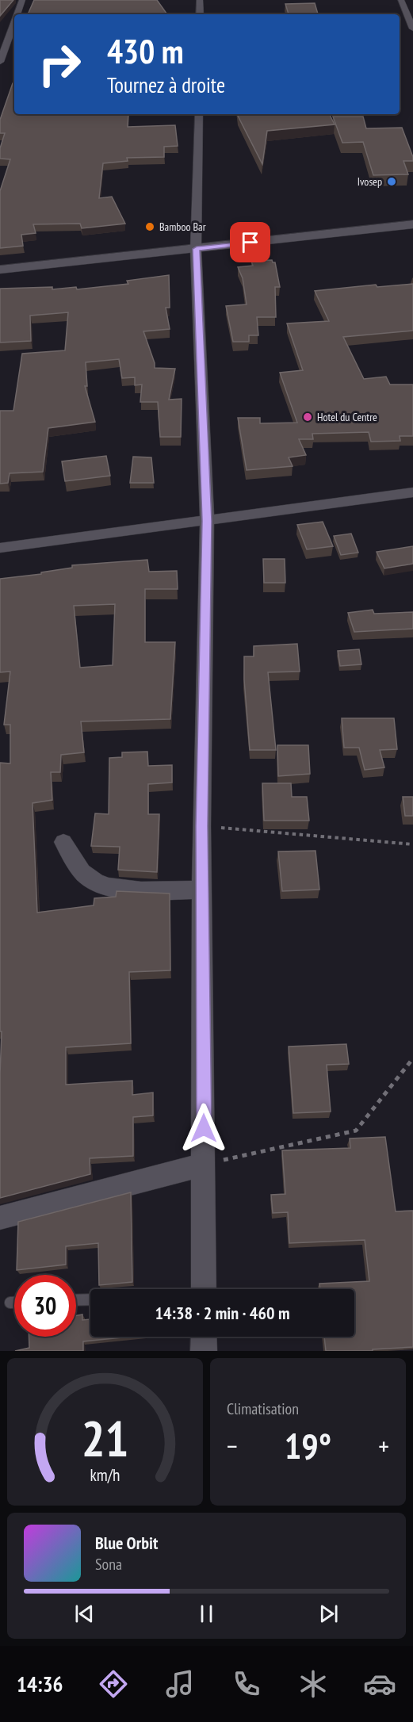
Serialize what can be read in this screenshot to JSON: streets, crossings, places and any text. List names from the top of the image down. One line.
{"places":["Ivosep","Bamboo Bar","Hotel du Centre"],"page":{"turn":["430 m","Tournez à droite"],"limit":"30","trip":"14:38 · 2 min · 460 m","tile":"Climatisation","heat":["−","19°","+"],"song":["Blue Orbit","Sona"],"tabs":"14:36","gauge":["21","km/h"]}}
